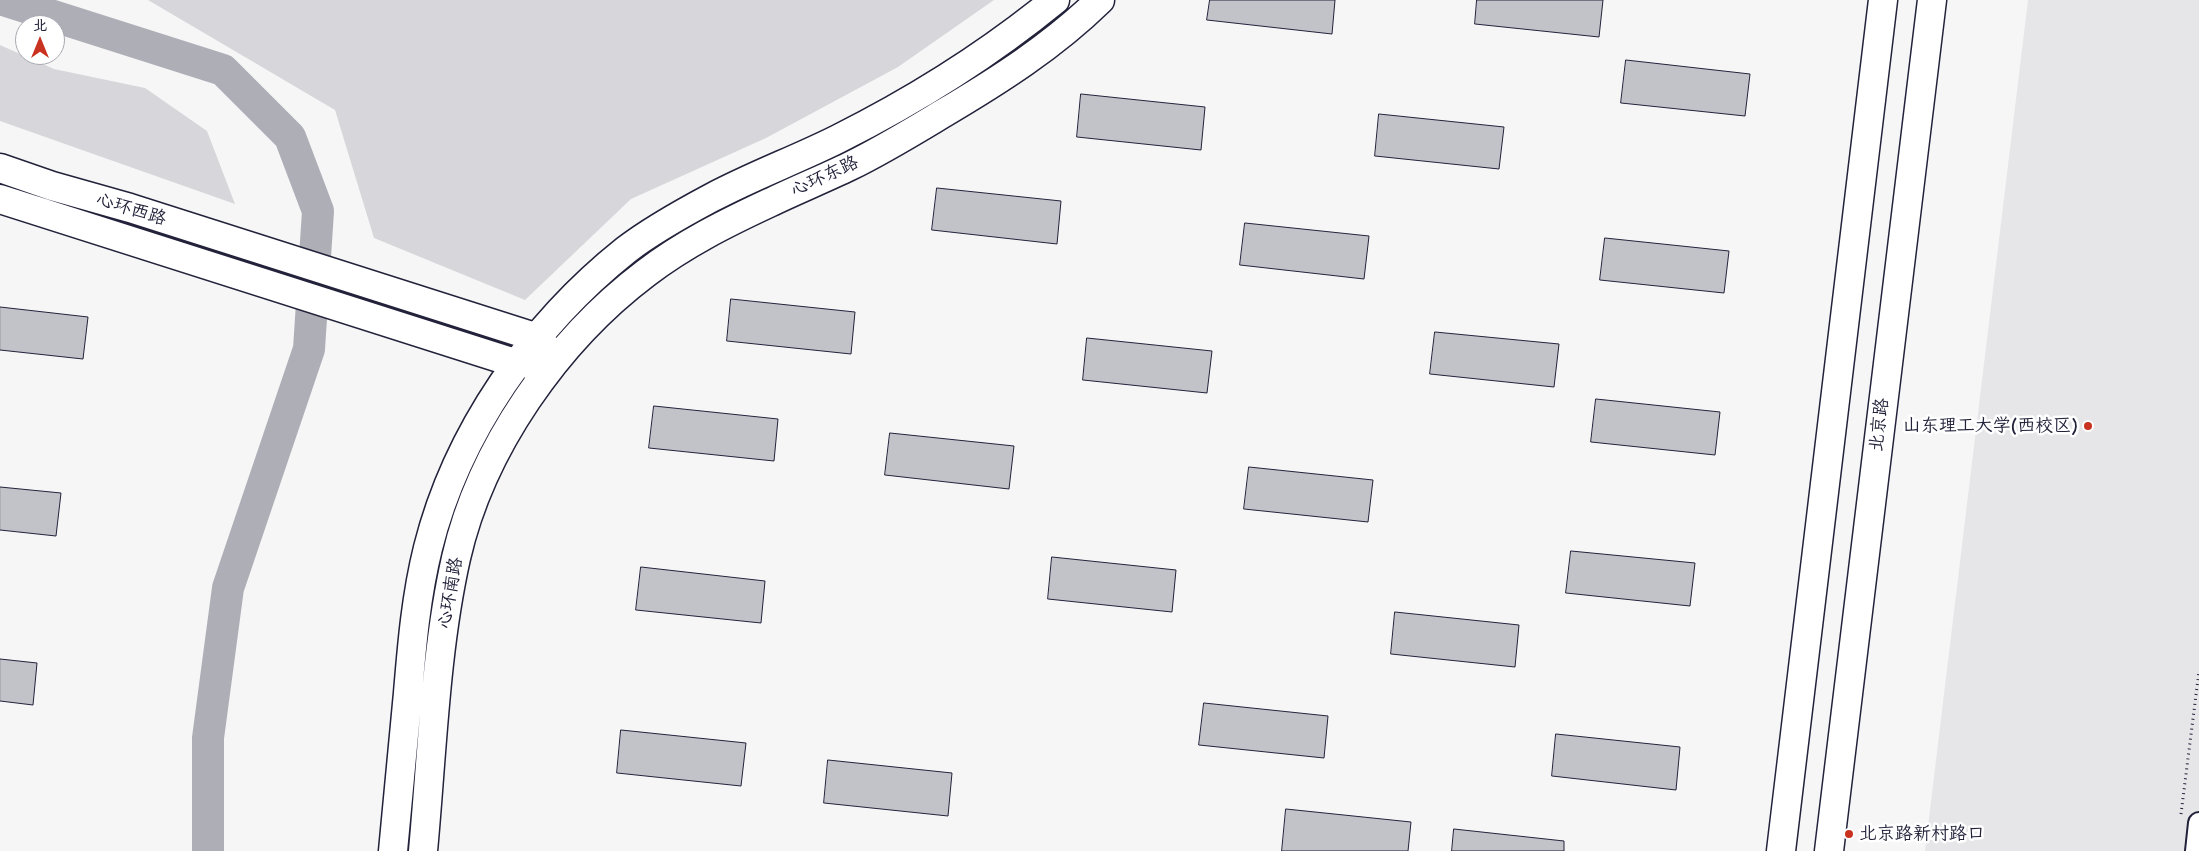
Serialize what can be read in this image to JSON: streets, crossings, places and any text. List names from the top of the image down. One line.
{"streets":{"main road":["心环东路","心环西路","北京路","心环南路"]},"crossings":[["心环东路","心环西路"],["心环东路","心环南路"],["心环西路","心环南路"]],"places":["山东理工大学(西校区)","北京路新村路口"],"north":"top"}
